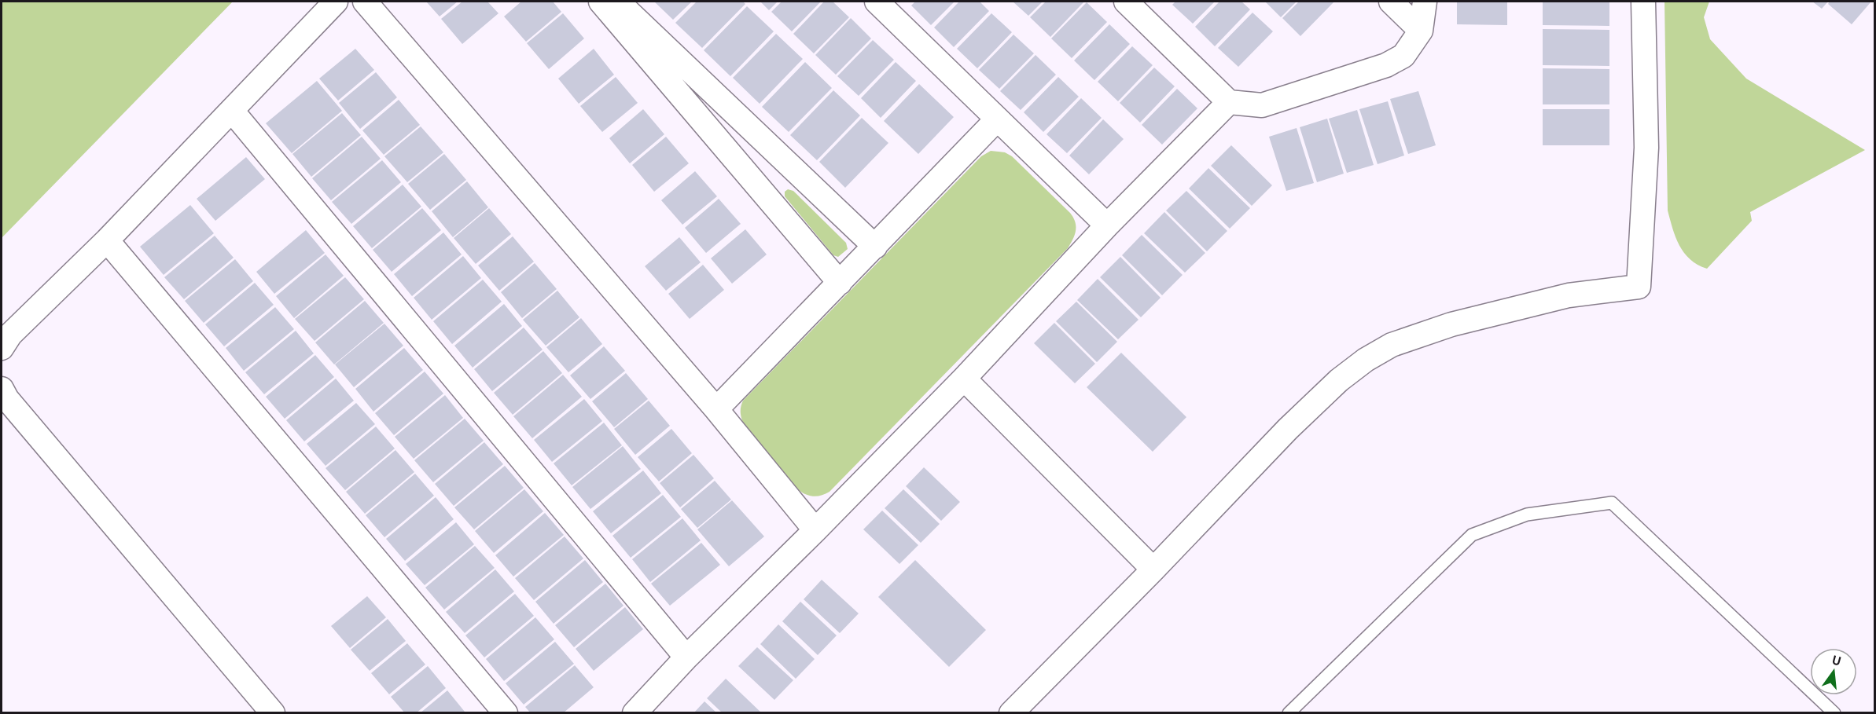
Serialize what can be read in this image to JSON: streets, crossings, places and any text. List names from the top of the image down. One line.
{"north":"top"}
